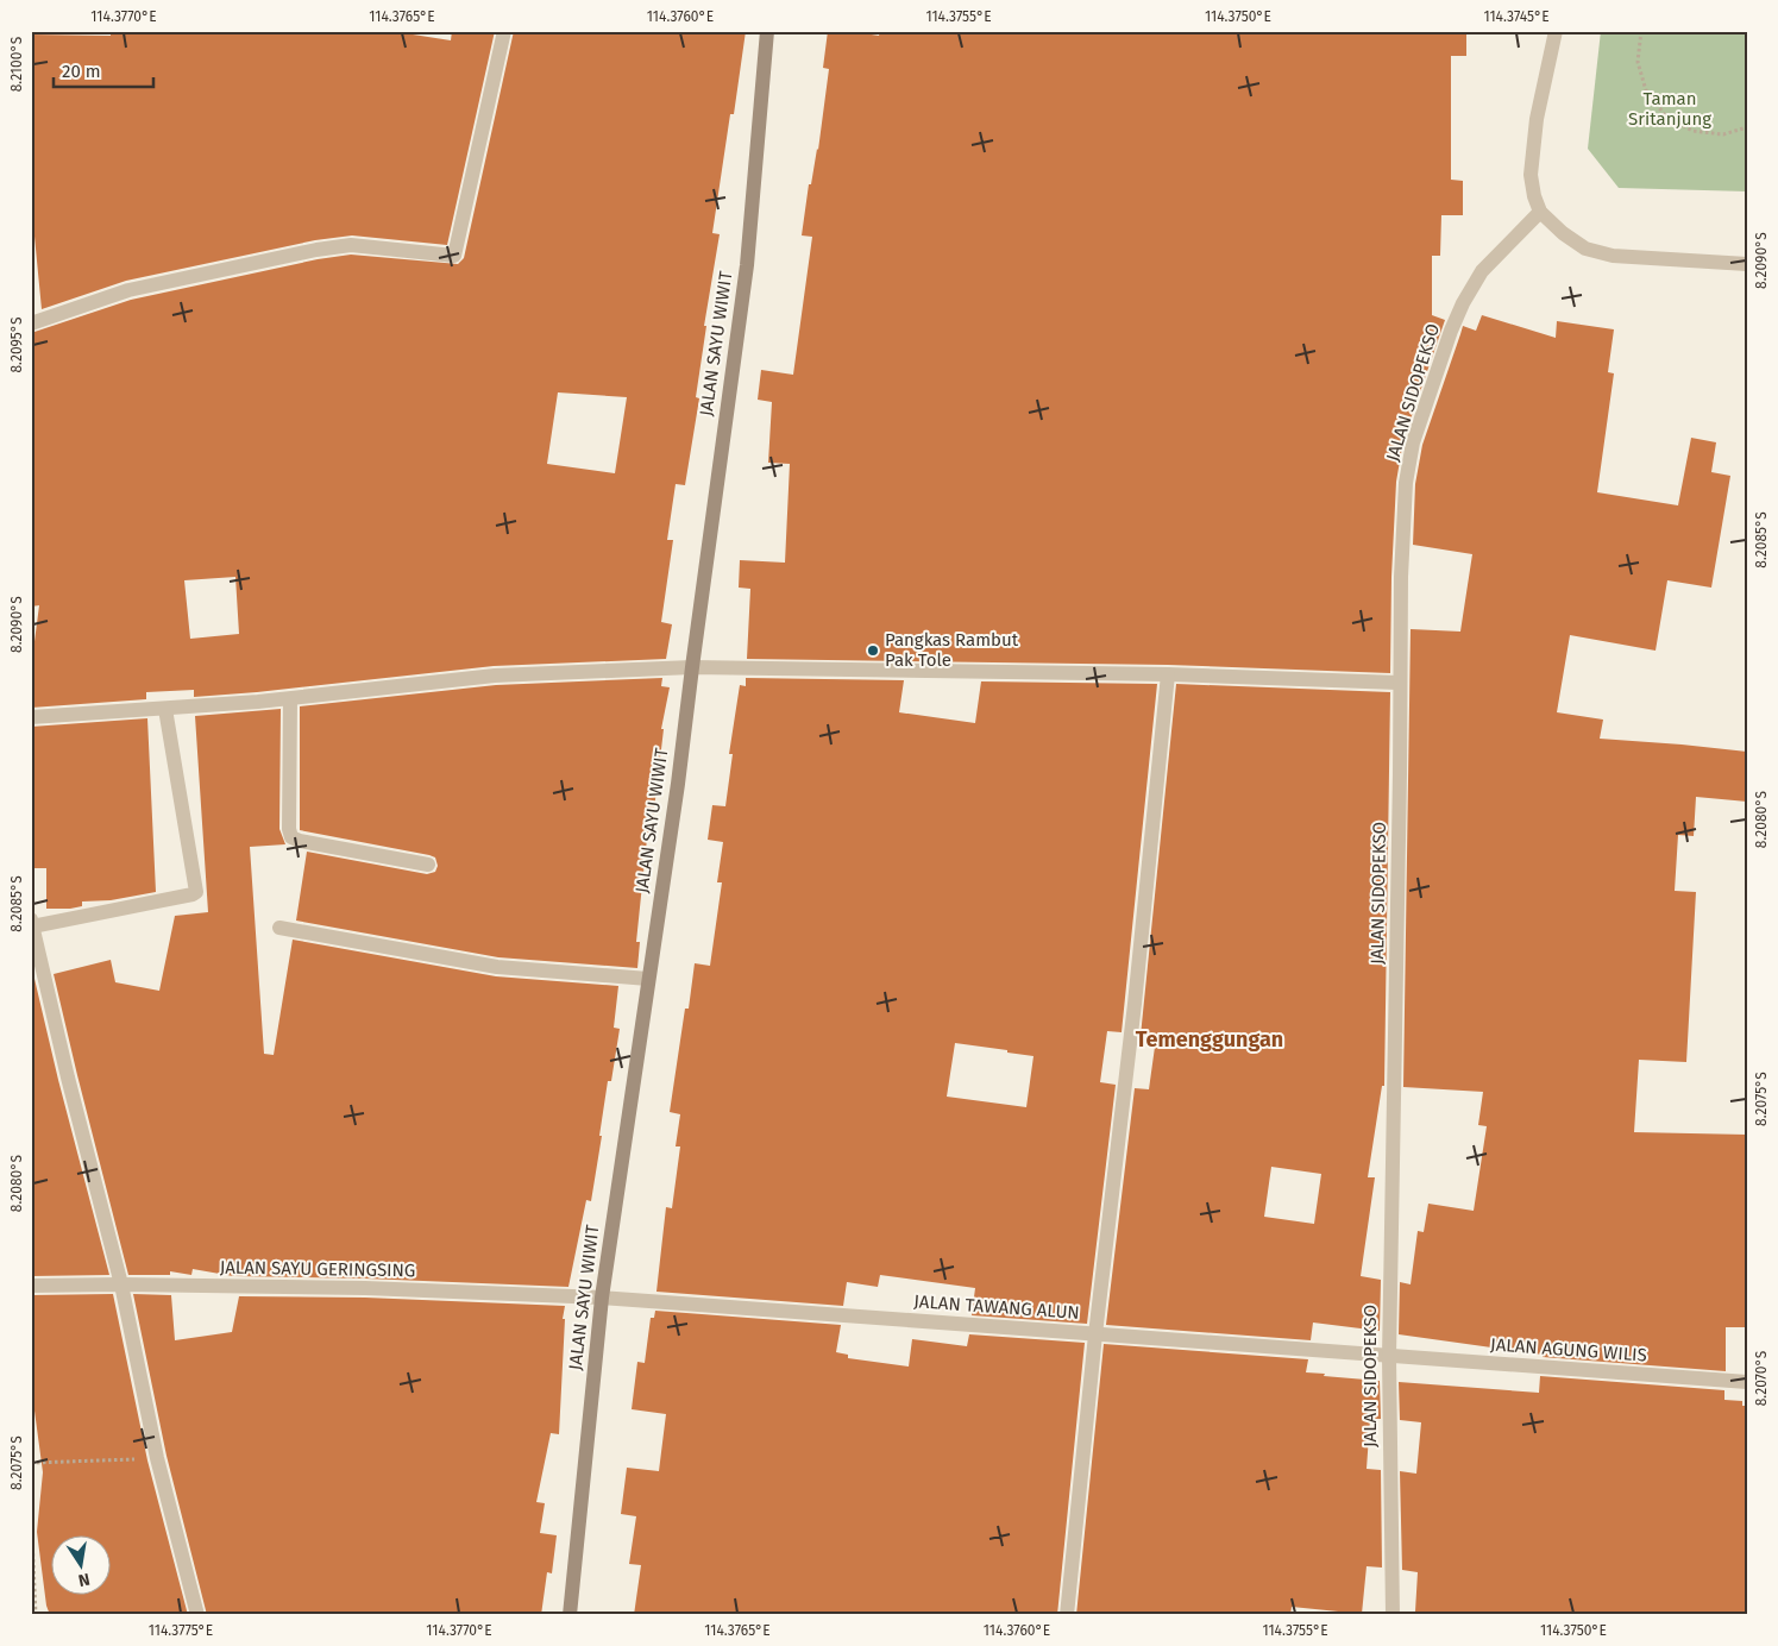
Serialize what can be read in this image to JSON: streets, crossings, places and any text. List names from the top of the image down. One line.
{"streets":{"main road":["JALAN SAYU WIWIT"],"street":["JALAN SIDOPEKSO","JALAN SAYU GERINGSING","JALAN TAWANG ALUN","JALAN AGUNG WILIS"]},"crossings":[["JALAN SAYU WIWIT","JALAN SAYU GERINGSING"],["JALAN SAYU WIWIT","JALAN TAWANG ALUN"],["JALAN SIDOPEKSO","JALAN TAWANG ALUN"],["JALAN SIDOPEKSO","JALAN AGUNG WILIS"],["JALAN SAYU GERINGSING","JALAN TAWANG ALUN"],["JALAN TAWANG ALUN","JALAN AGUNG WILIS"]],"districts":["Temenggungan"],"parks":["Taman Sritanjung"],"places":["Pangkas Rambut Pak Tole"],"scale_bar":"20 m","north":"bottom","coordinates":["114.3770°E","114.3765°E","114.3760°E","114.3755°E","114.3750°E","114.3745°E","8.2100°S","8.2090°S","8.2095°S","8.2085°S","8.2080°S","8.2075°S","8.2070°S","114.3775°E"]}
